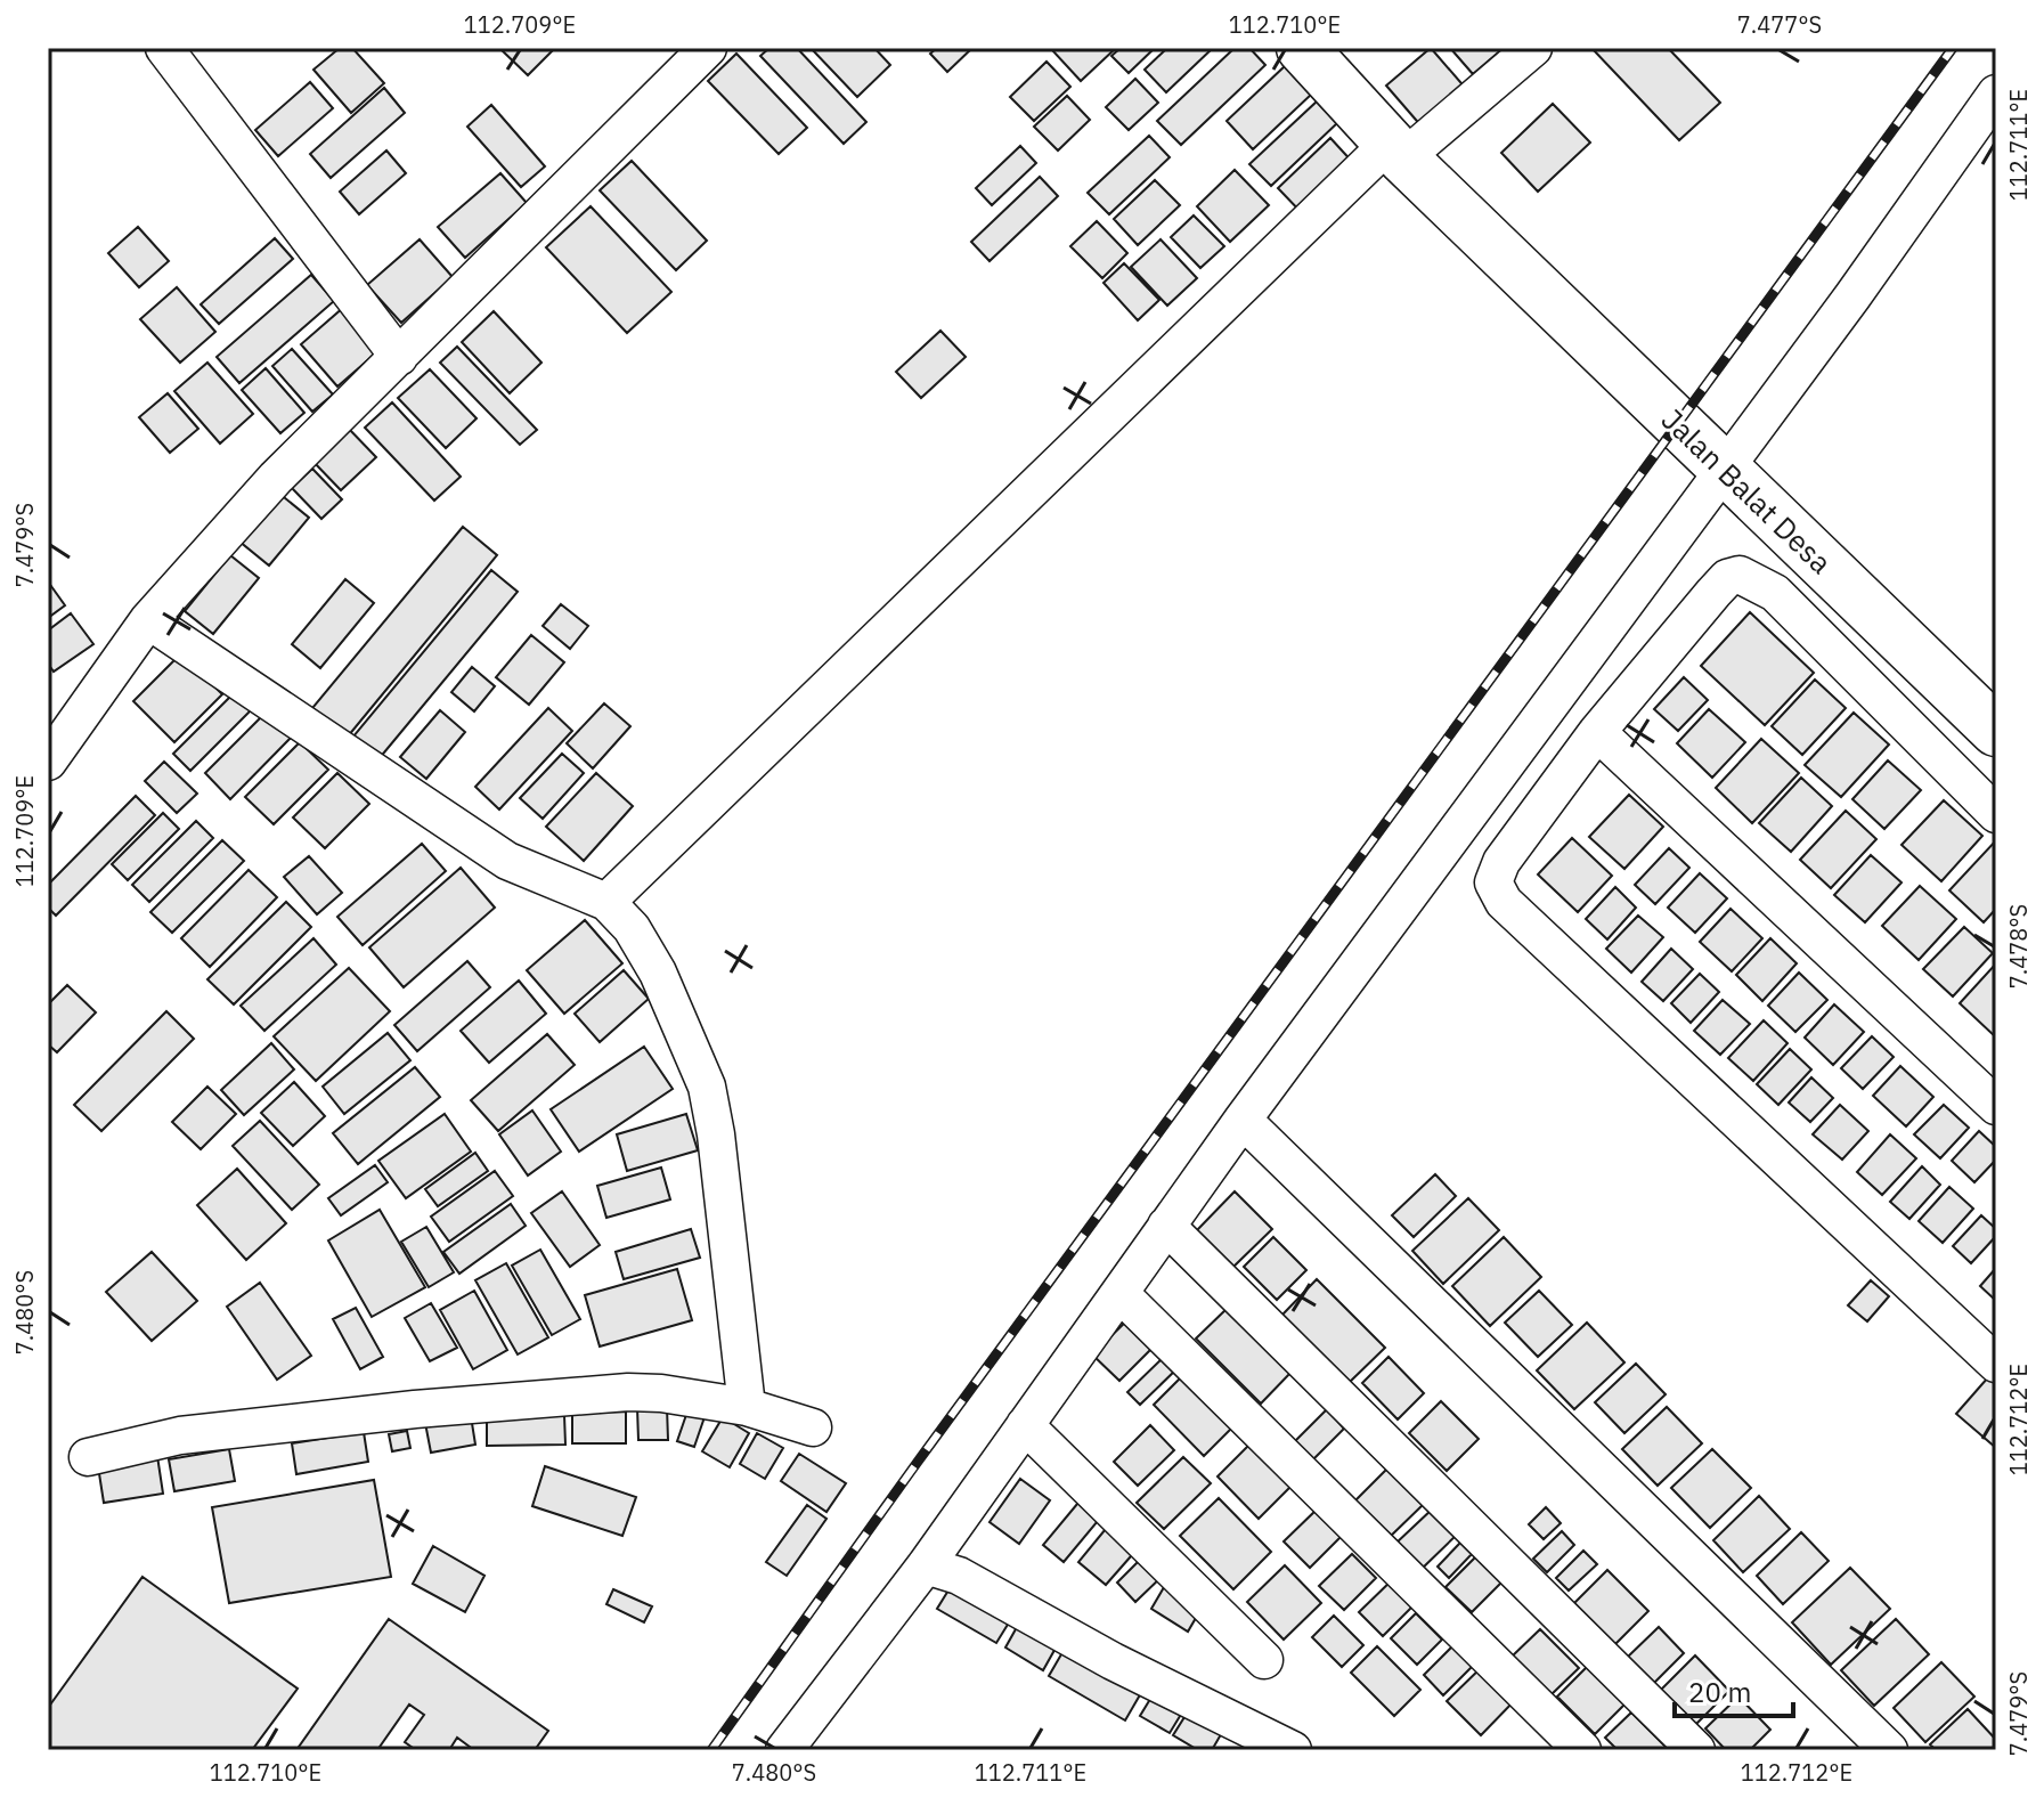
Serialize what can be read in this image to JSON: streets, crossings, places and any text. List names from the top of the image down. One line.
{"streets":{"street":["Jalan Balat Desa"]},"scale_bar":"20 m","coordinates":["112.709°E","112.710°E","7.477°S","112.711°E","7.479°S","7.478°S","7.480°S","112.712°E"]}
